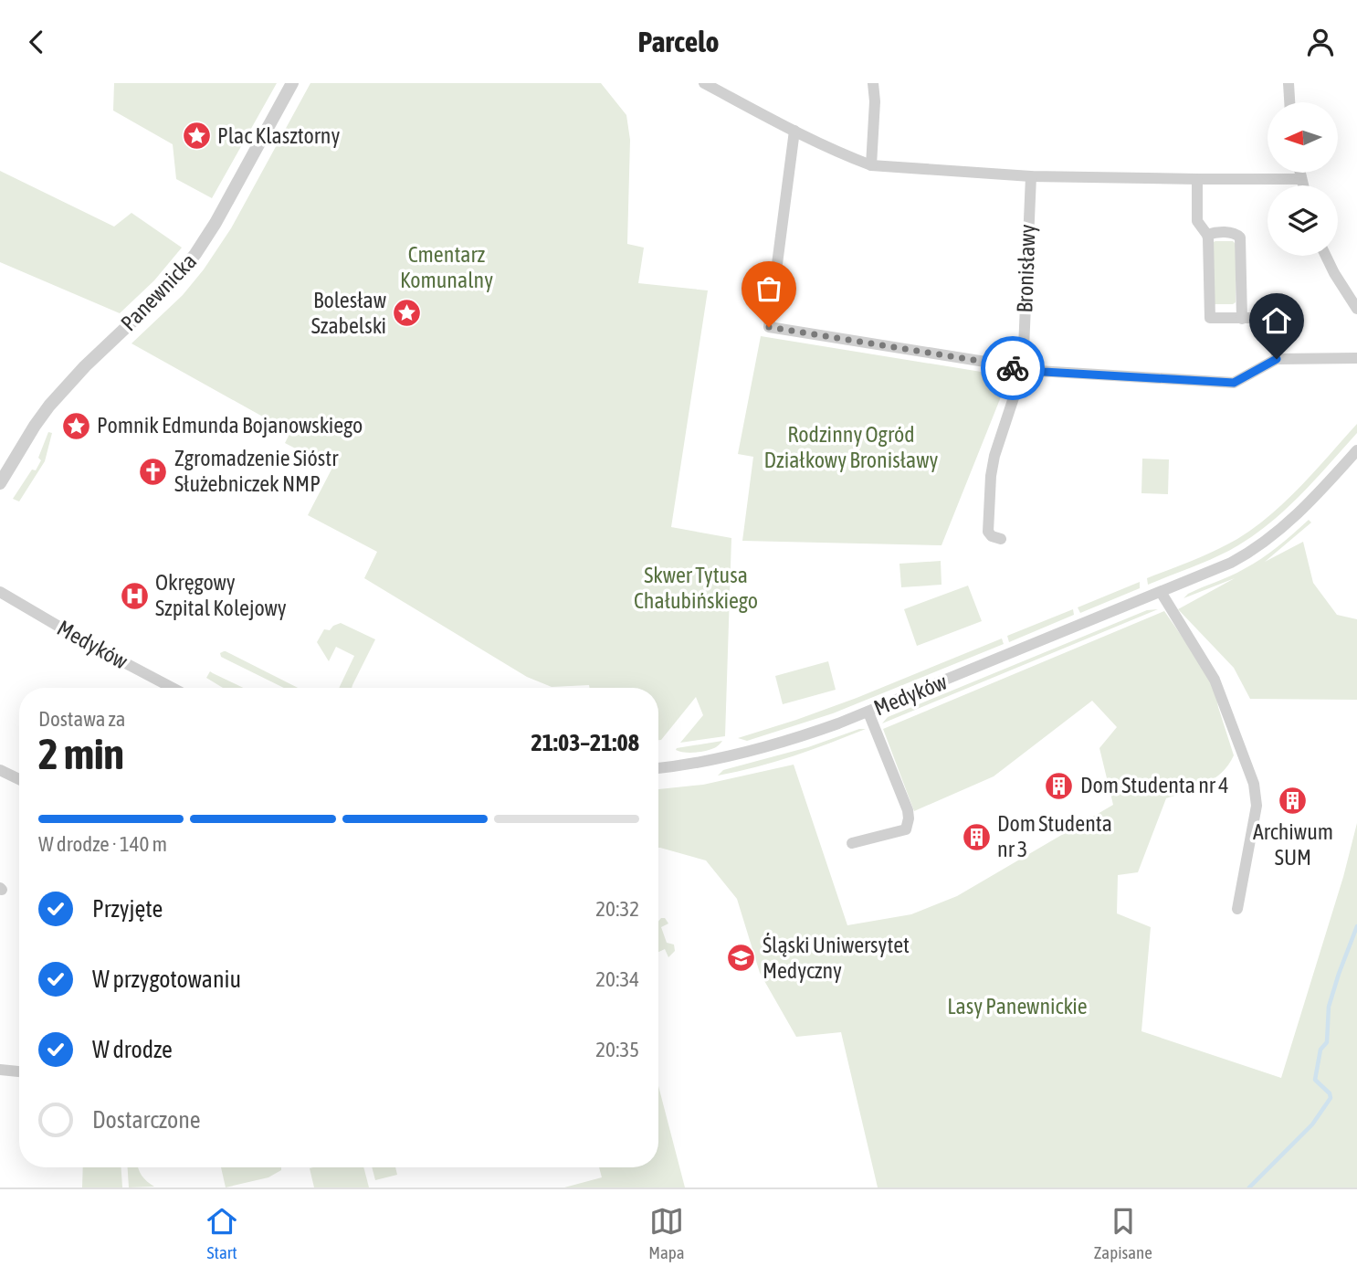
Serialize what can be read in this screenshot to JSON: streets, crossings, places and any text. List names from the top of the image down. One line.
{"streets":{"street":["Bronisławy","Panewnicka","Medyków"]},"parks":["Cmentarz Komunalny","Rodzinny Ogród Działkowy Bronisławy","Skwer Tytusa Chałubińskiego","Lasy Panewnickie"],"places":{"place":["Plac Klasztorny","Bolesław Szabelski","Pomnik Edmunda Bojanowskiego"],"church":["Zgromadzenie Sióstr Służebniczek NMP"],"hospital":["Okręgowy Szpital Kolejowy"],"building":["Dom Studenta nr 4","Archiwum SUM","Dom Studenta nr 3"],"school or university":["Śląski Uniwersytet Medyczny"]},"north":"left","page":{"header":"Parcelo","heading":["2 min","Dostawa za","21:03–21:08"],"bar":"W drodze · 140 m","list":[["Przyjęte","20:32"],["W przygotowaniu","20:34"],["W drodze","20:35"],"Dostarczone"],"tabs":["Start","Mapa","Zapisane"]}}
